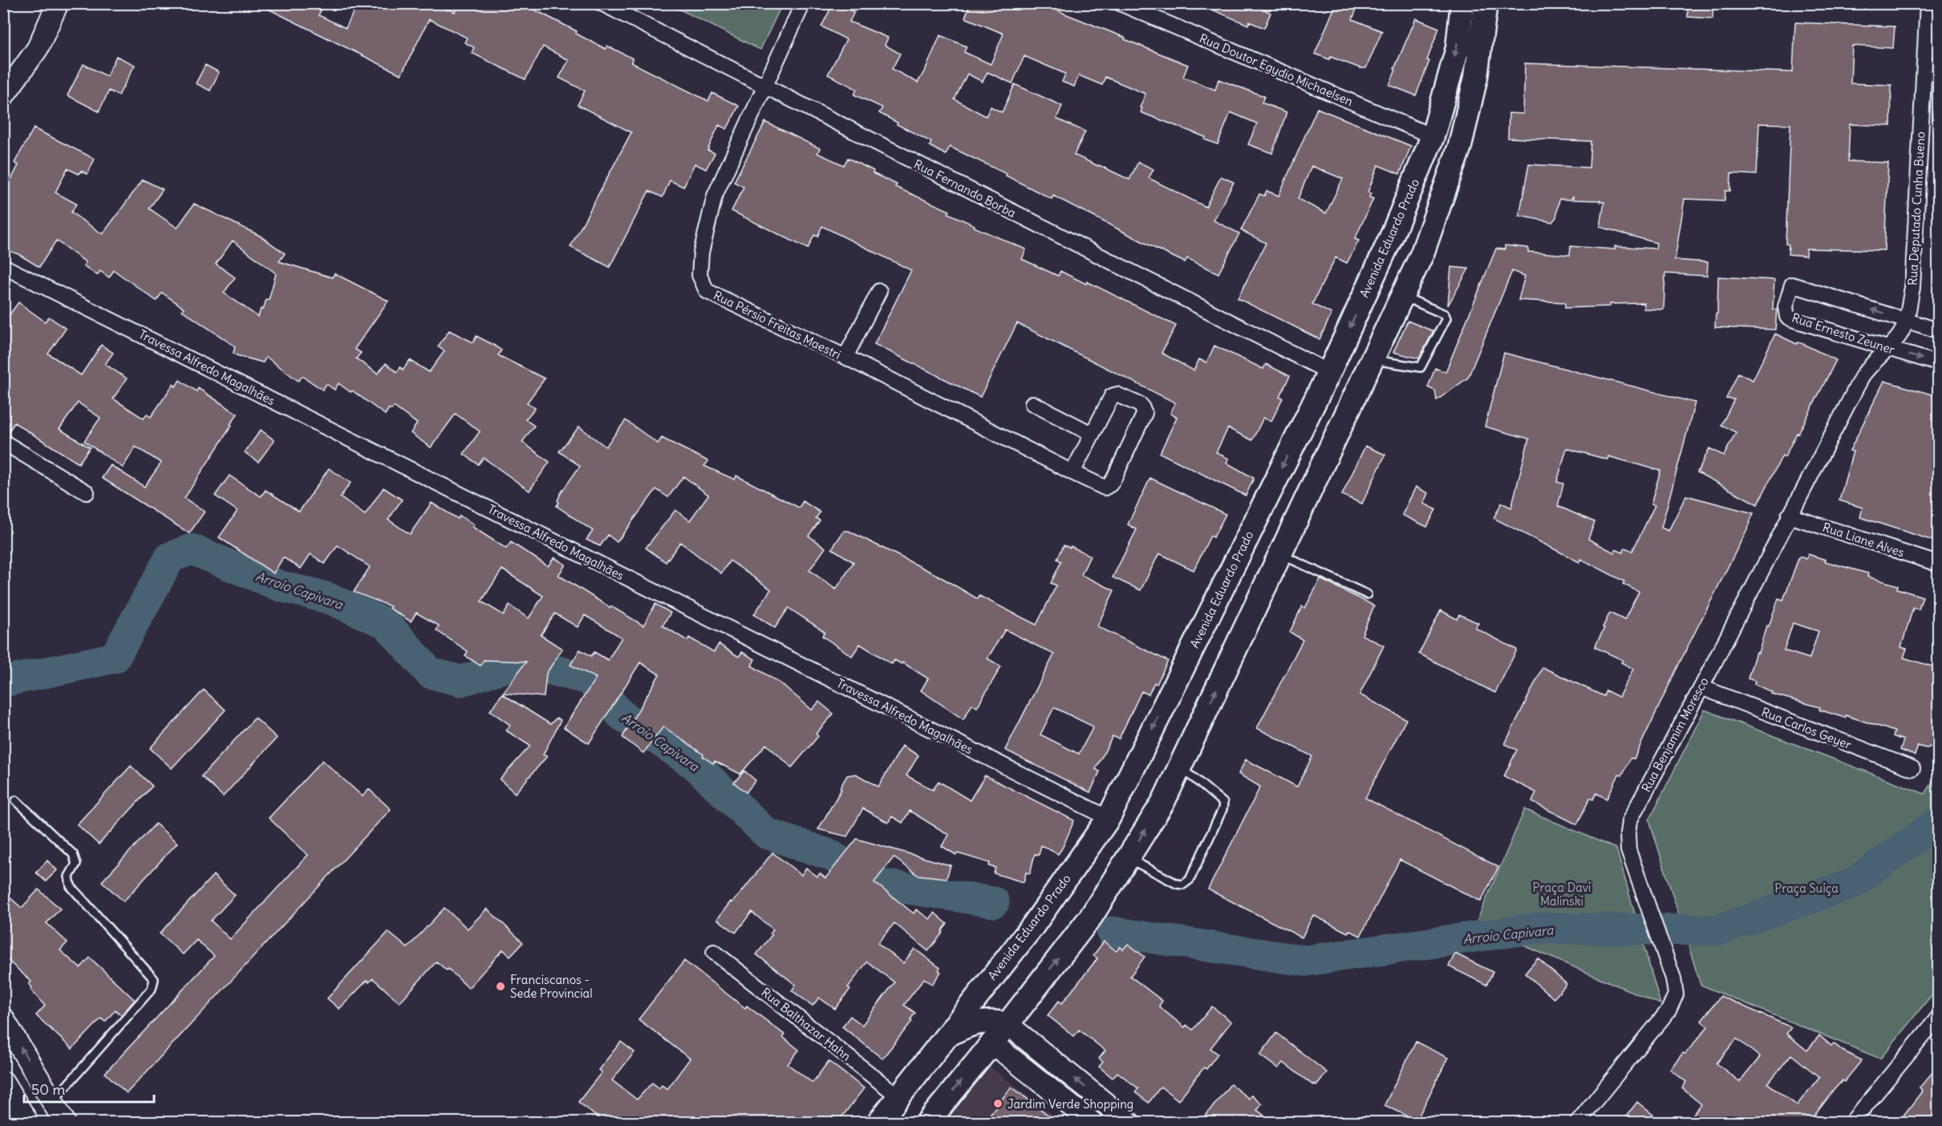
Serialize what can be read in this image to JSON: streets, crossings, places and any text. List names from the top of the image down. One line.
{"streets":{"main road":["Avenida Eduardo Prado"],"street":["Rua Doutor Egydio Michaelsen","Rua Fernando Borba","Rua Deputado Cunha Bueno","Rua Pérsio Freitas Maestri","Rua Ernesto Zeuner","Travessa Alfredo Magalhães","Rua Liane Alves","Rua Carlos Geyer","Rua Benjamim Moresco","Rua Balthazar Hahn"]},"crossings":[["Rua Doutor Egydio Michaelsen","Avenida Eduardo Prado"],["Rua Fernando Borba","Avenida Eduardo Prado"],["Rua Fernando Borba","Rua Pérsio Freitas Maestri"],["Rua Deputado Cunha Bueno","Rua Ernesto Zeuner"],["Rua Deputado Cunha Bueno","Rua Benjamim Moresco"],["Avenida Eduardo Prado","Travessa Alfredo Magalhães"],["Avenida Eduardo Prado","Rua Balthazar Hahn"],["Rua Ernesto Zeuner","Rua Benjamim Moresco"],["Rua Liane Alves","Rua Benjamim Moresco"],["Rua Carlos Geyer","Rua Benjamim Moresco"]],"water":["Arroio Capivara"],"parks":["Praça Davi Malinski","Praça Suíça"],"places":["Franciscanos - Sede Provincial","Jardim Verde Shopping"],"scale_bar":"50 m"}
